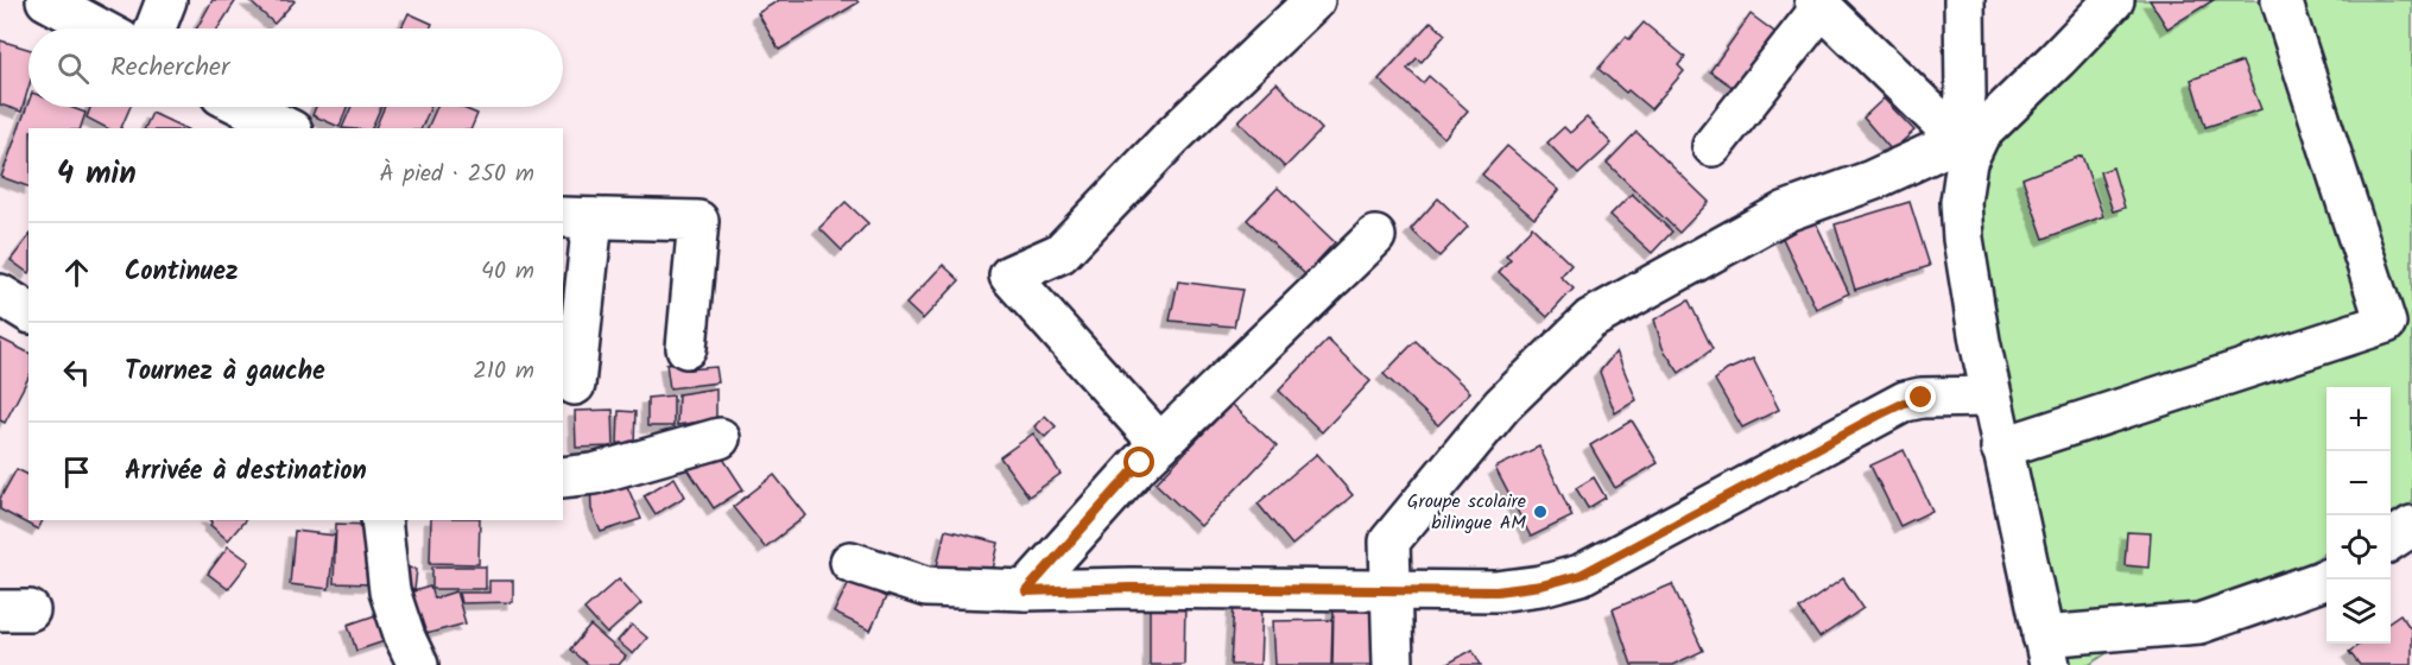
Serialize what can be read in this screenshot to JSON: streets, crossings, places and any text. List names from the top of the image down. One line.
{"places":["Groupe scolaire bilingue AM"],"page":{"search":"Rechercher","heading":["4 min","À pied · 250 m"],"list":[["Continuez","40 m"],["Tournez à gauche","210 m"],"Arrivée à destination"],"map_buttons":["+","−"]}}
